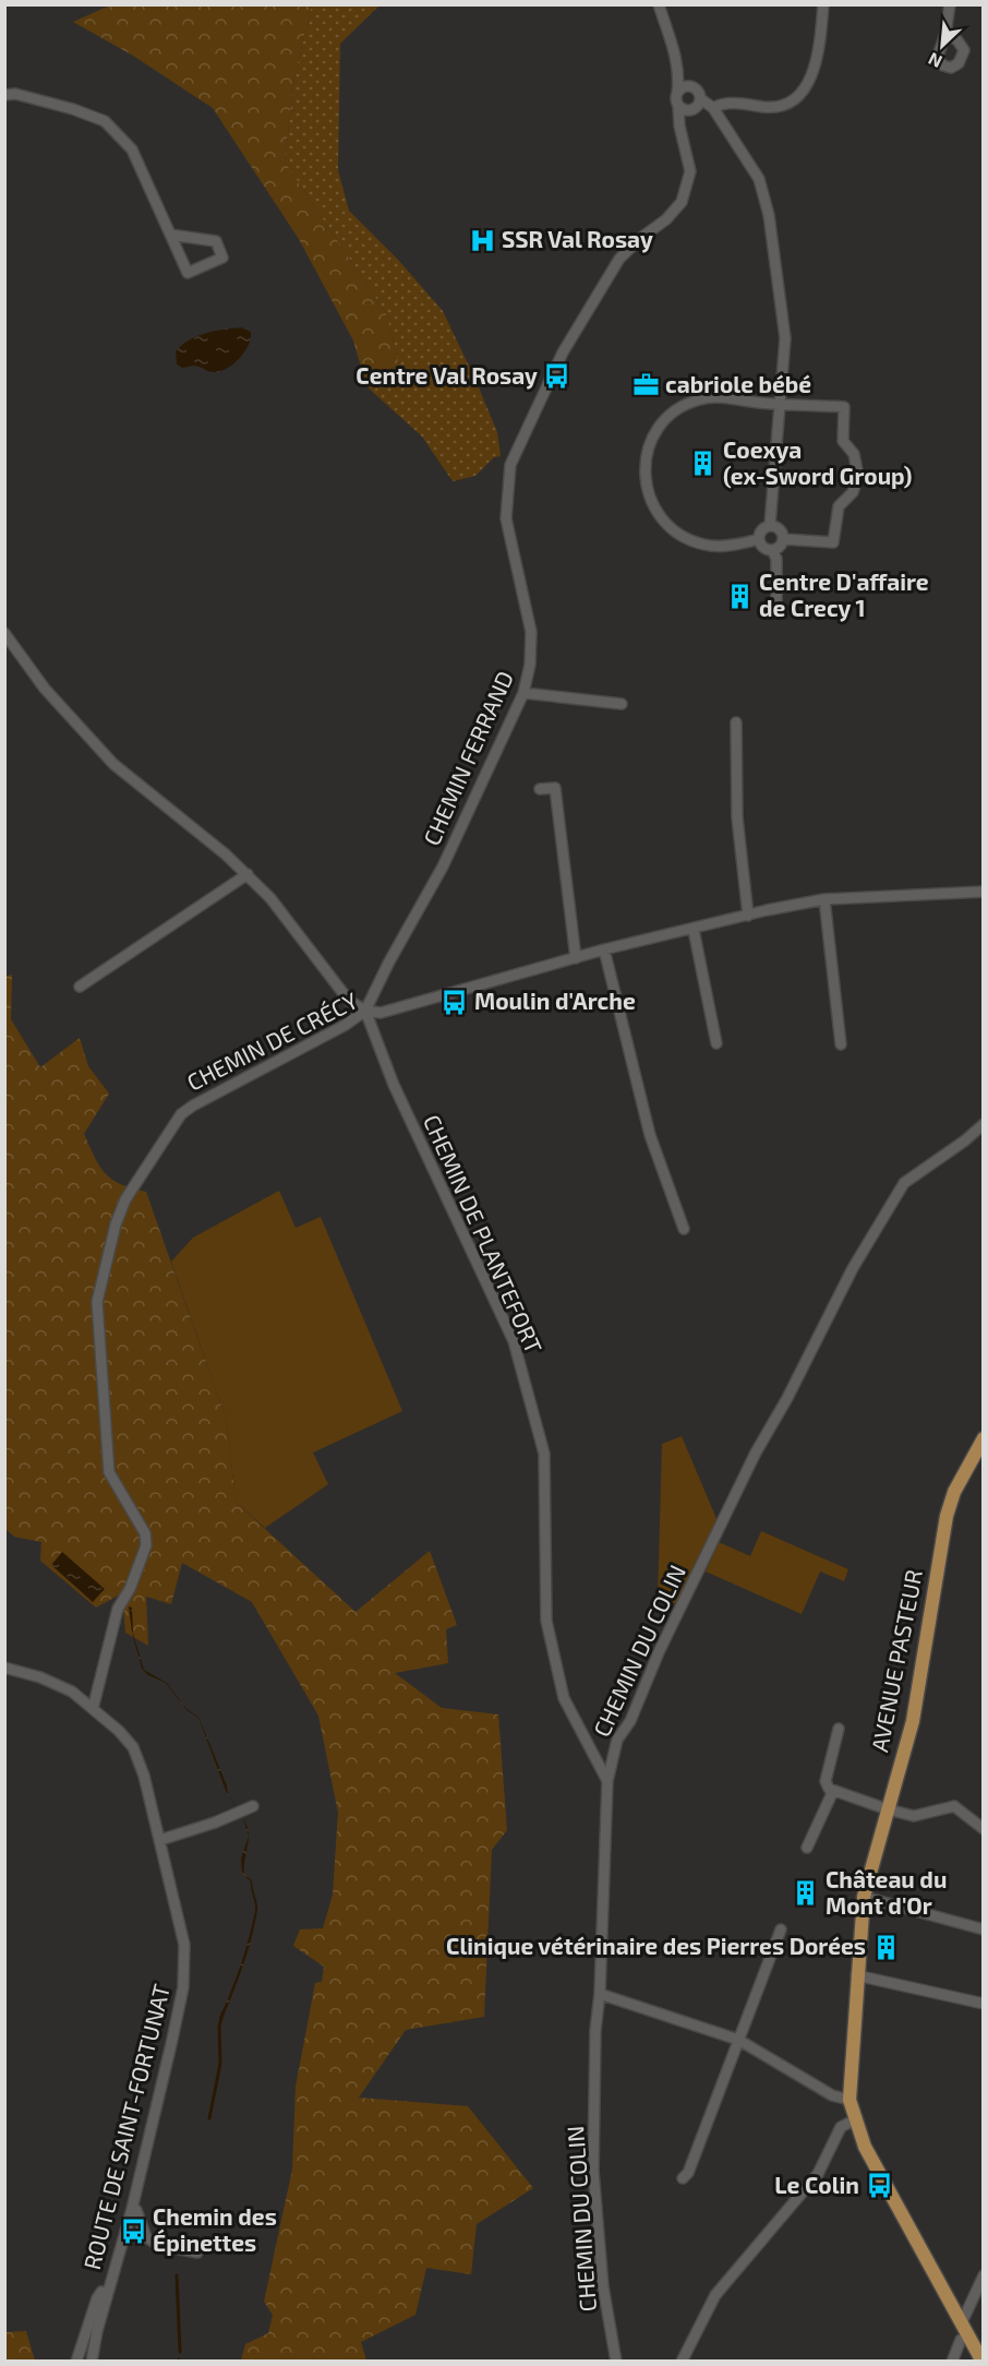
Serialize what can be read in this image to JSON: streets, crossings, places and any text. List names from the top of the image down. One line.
{"streets":{"main road":["AVENUE PASTEUR"],"street":["CHEMIN FERRAND","CHEMIN DE CRÉCY","CHEMIN DE PLANTEFORT","CHEMIN DU COLIN","ROUTE DE SAINT-FORTUNAT"]},"crossings":[["CHEMIN FERRAND","CHEMIN DE CRÉCY"],["CHEMIN FERRAND","CHEMIN DE PLANTEFORT"],["CHEMIN DE CRÉCY","CHEMIN DE PLANTEFORT"],["CHEMIN DE CRÉCY","ROUTE DE SAINT-FORTUNAT"],["CHEMIN DE PLANTEFORT","CHEMIN DU COLIN"]],"places":{"hospital":["SSR Val Rosay"],"bus stop":["Centre Val Rosay","Moulin d'Arche","Le Colin","Chemin des Épinettes"],"office":["cabriole bébé"],"building":["Coexya (ex-Sword Group)","Centre D'affaire de Crecy 1","Château du Mont d'Or","Clinique vétérinaire des Pierres Dorées"]},"north":"bottom left"}
